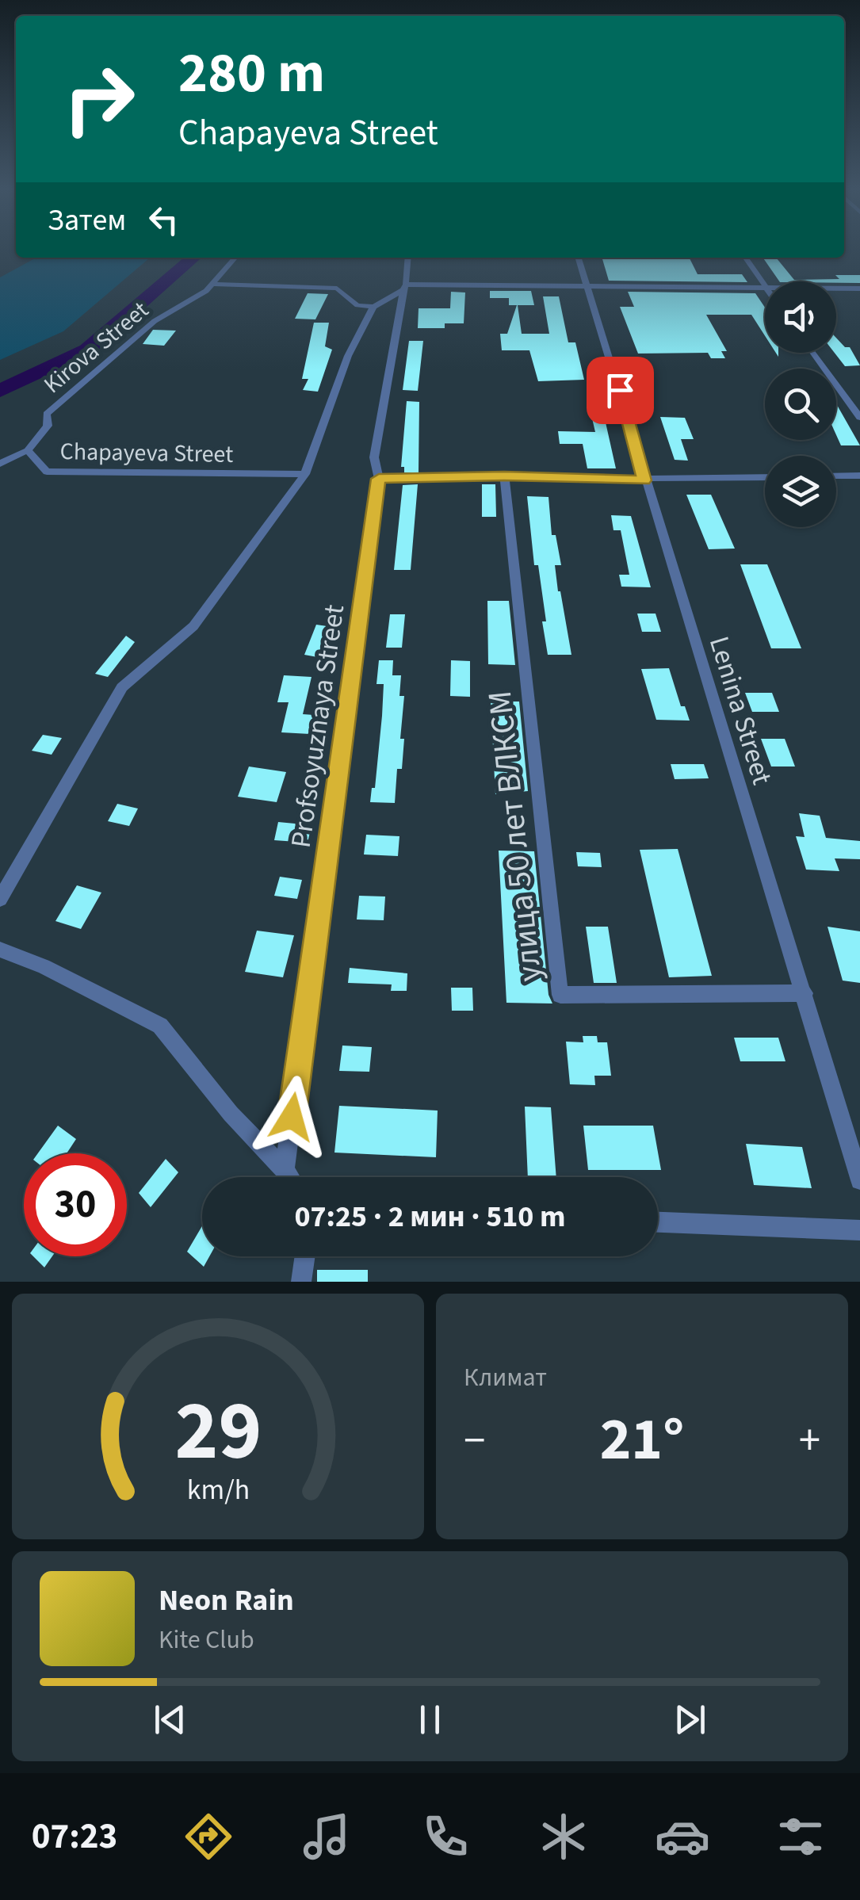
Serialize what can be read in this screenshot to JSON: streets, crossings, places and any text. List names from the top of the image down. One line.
{"streets":{"street":["Kirova Street","Chapayeva Street","Lenina Street","Profsoyuznaya Street","улица 50 лет ВЛКСМ"]},"crossings":[["Kirova Street","Chapayeva Street"],["Lenina Street","улица 50 лет ВЛКСМ"]],"page":{"turn":["280 m","Chapayeva Street"],"then":"Затем","limit":"30","trip":"07:25 · 2 мин · 510 m","tile":"Климат","heat":["−","21°","+"],"song":["Neon Rain","Kite Club"],"tabs":"07:23","gauge":["29","km/h"]}}
